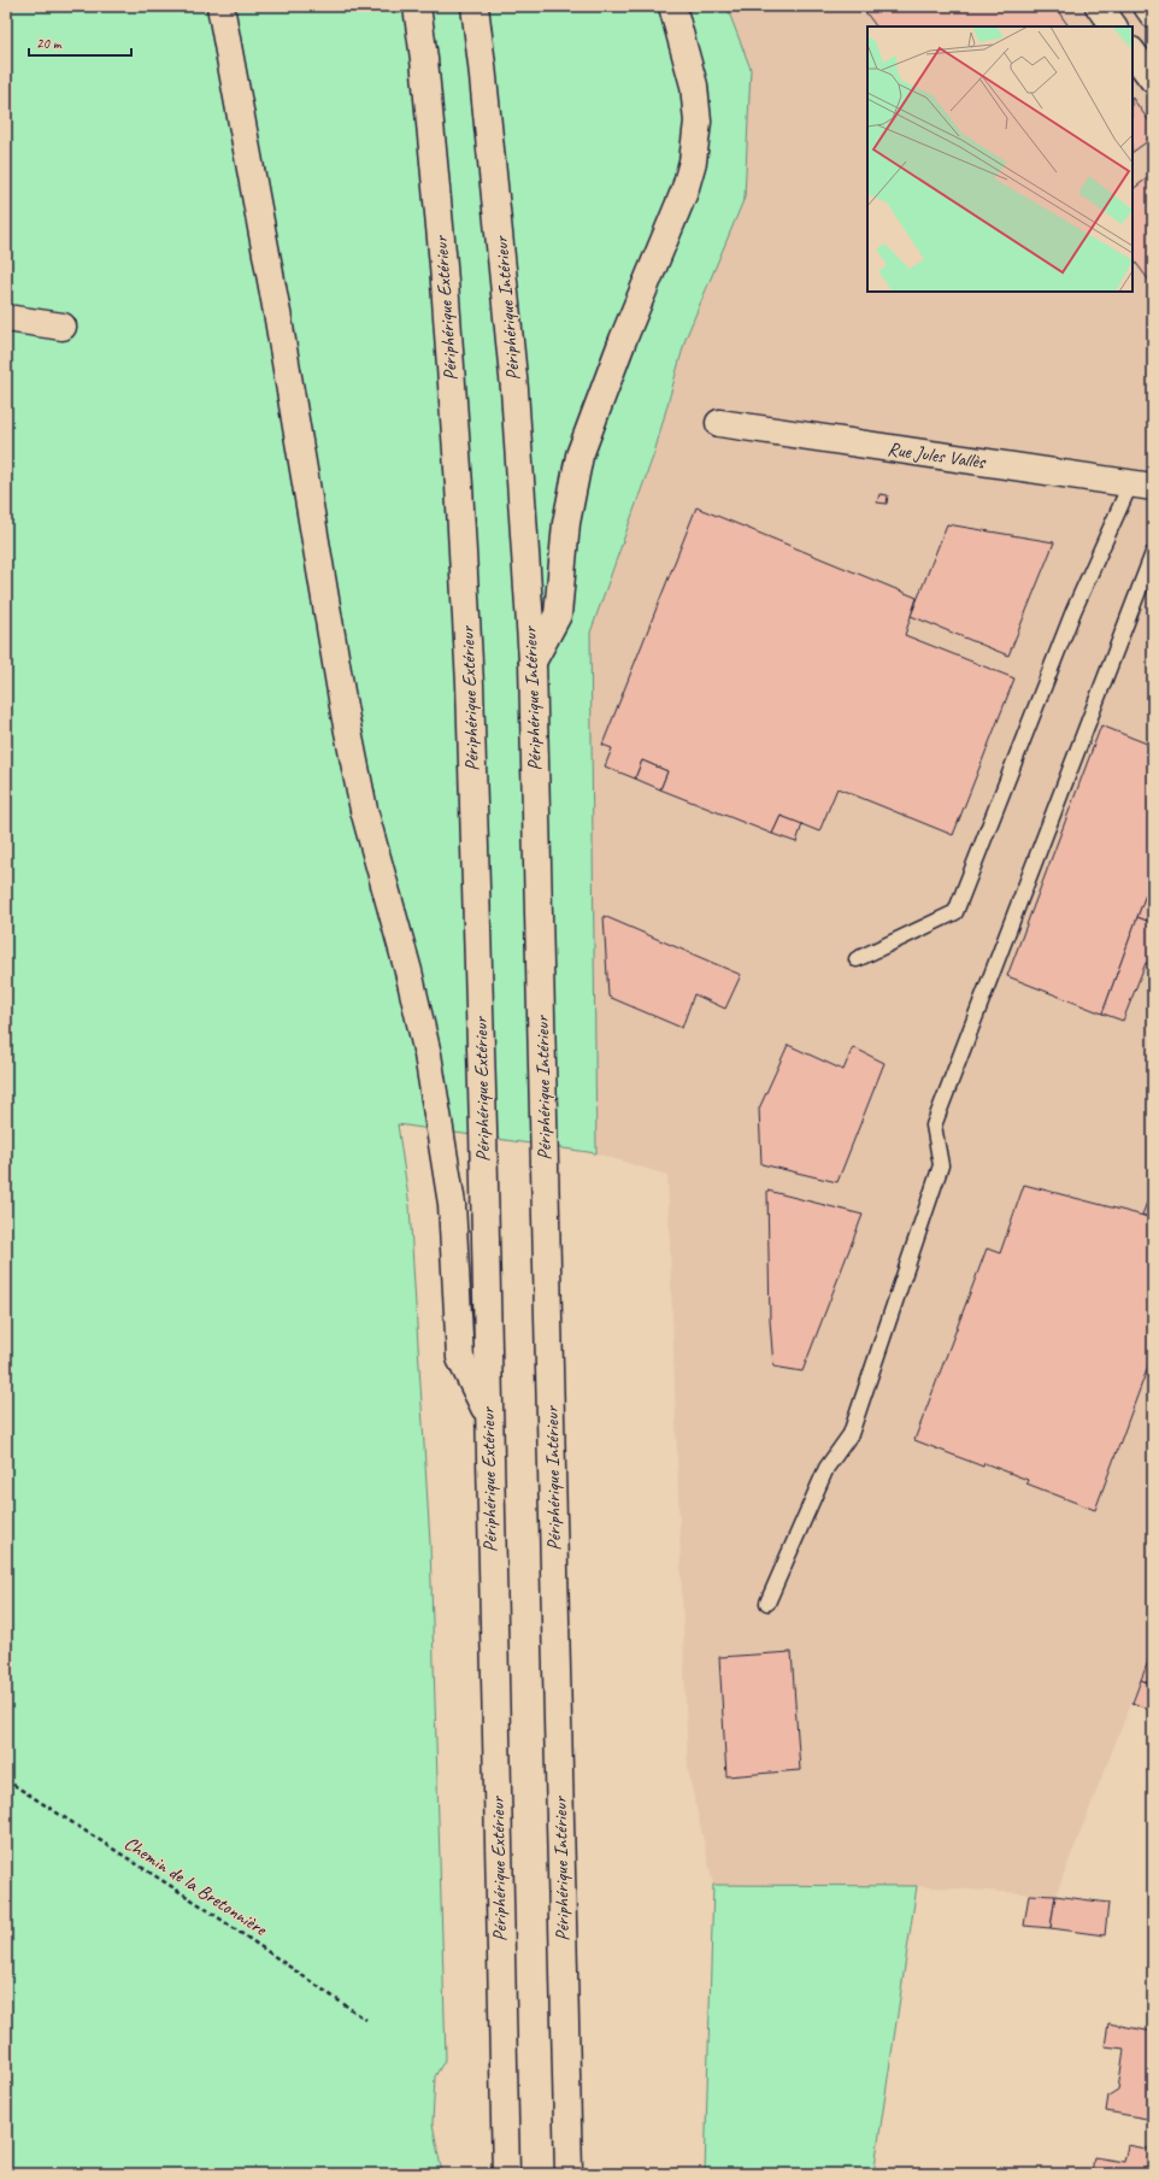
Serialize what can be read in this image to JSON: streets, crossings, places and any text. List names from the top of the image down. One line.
{"streets":{"main road":["Périphérique Extérieur","Périphérique Intérieur","Rue Jules Vallès"],"path":["Chemin de la Bretonnière"]},"scale_bar":"20 m"}
